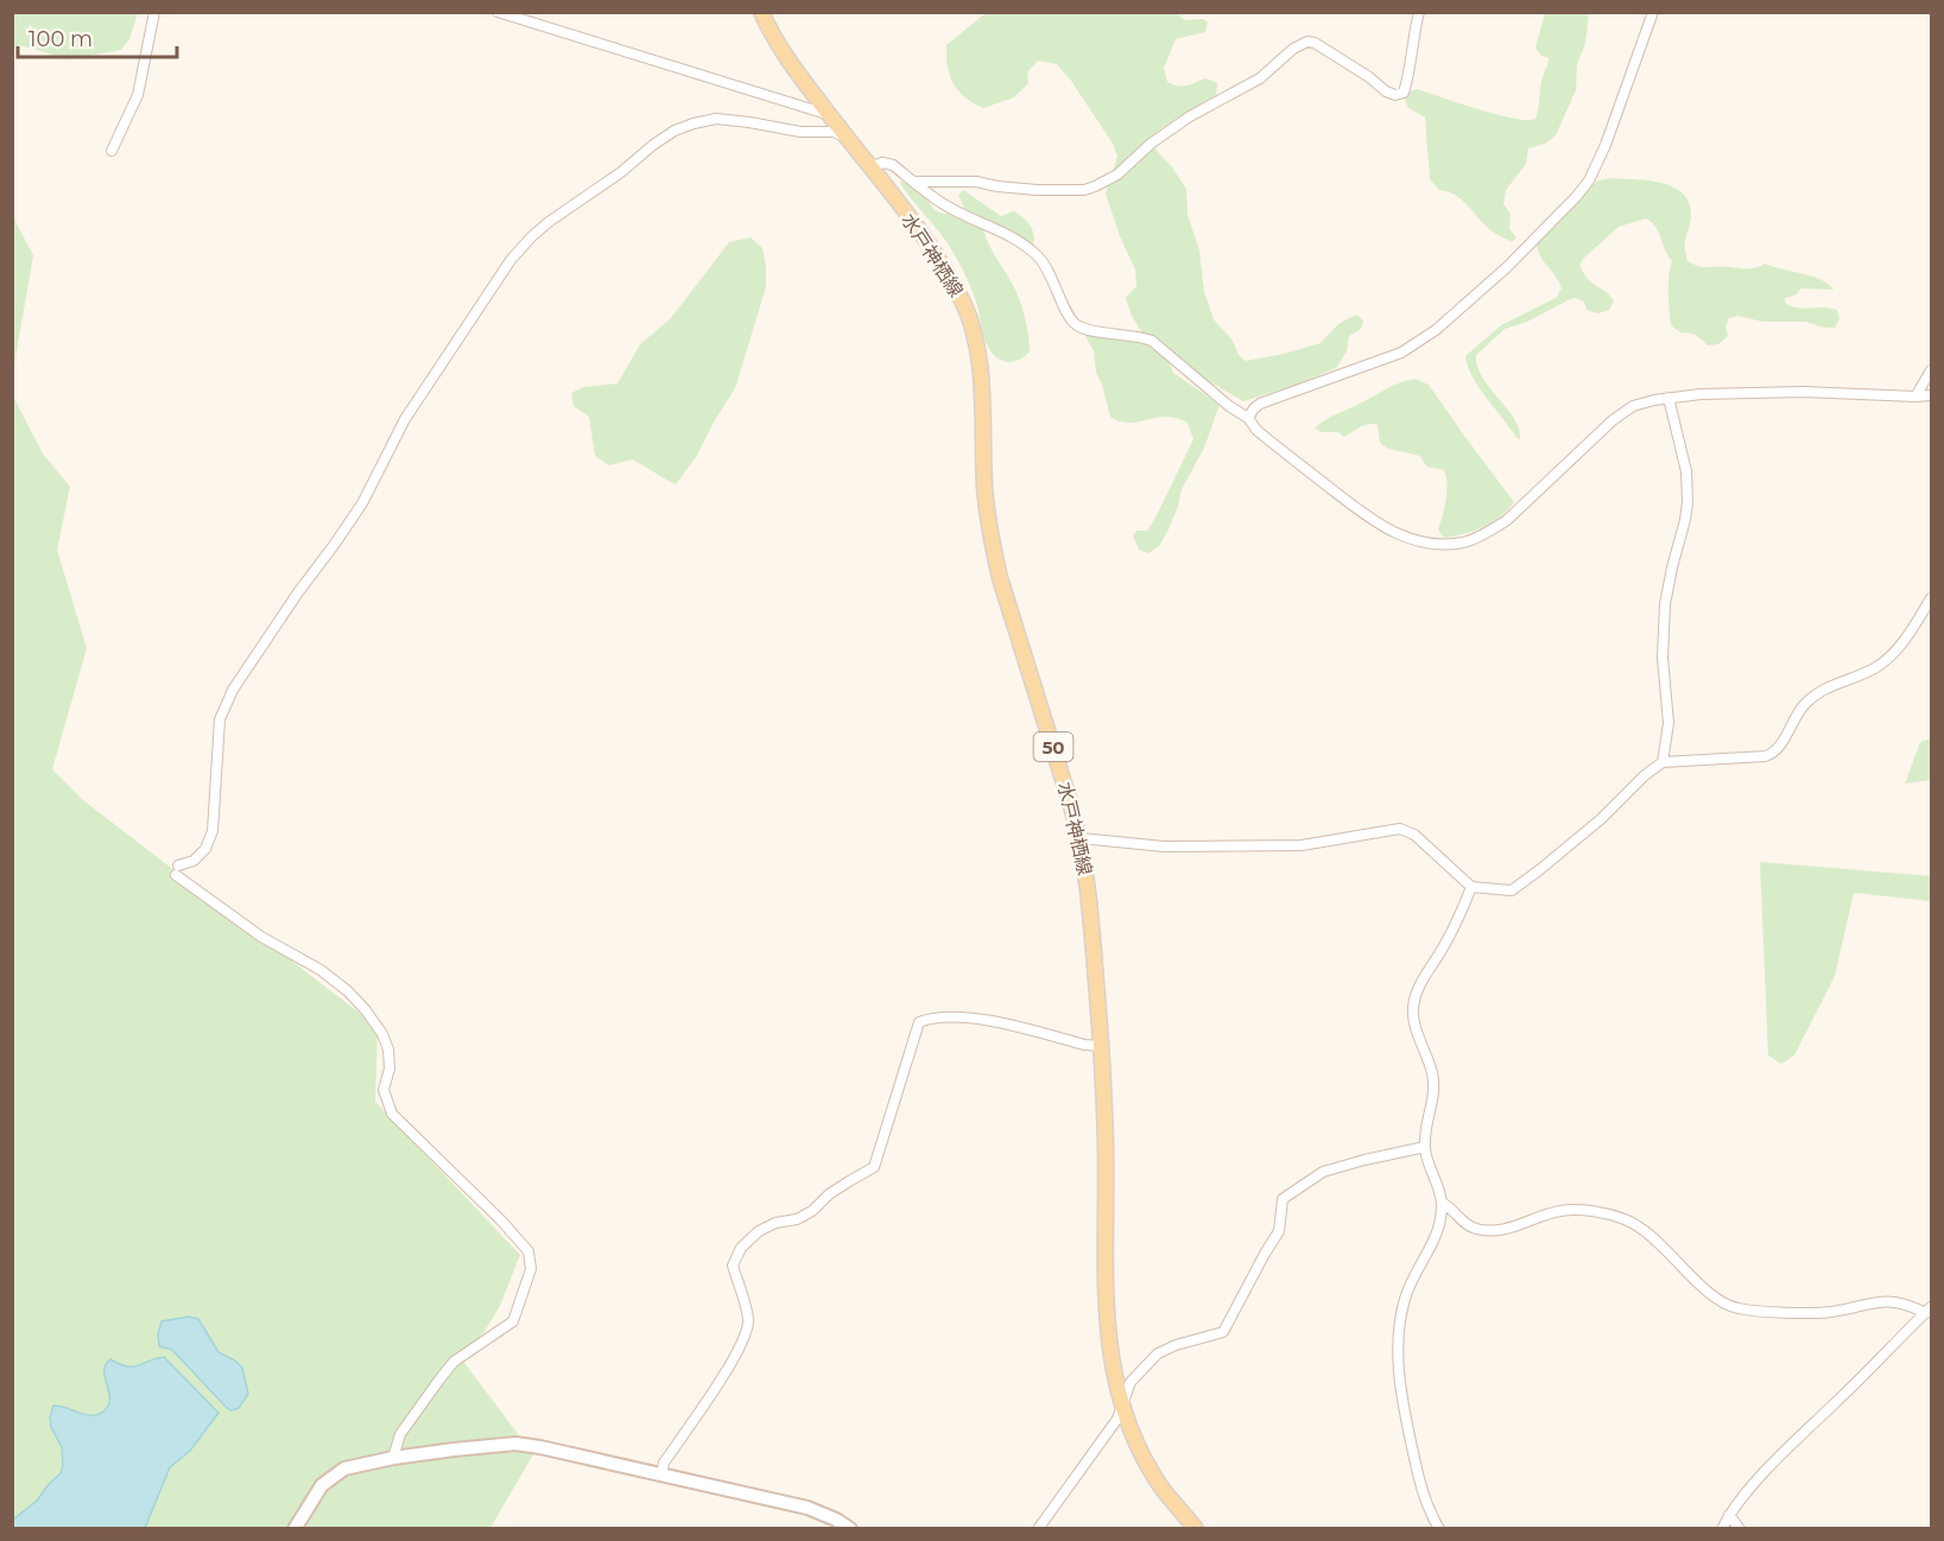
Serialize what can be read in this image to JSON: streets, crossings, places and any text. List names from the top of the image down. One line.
{"streets":{"main road":["水戸神栖線","50"]},"scale_bar":"100 m"}
